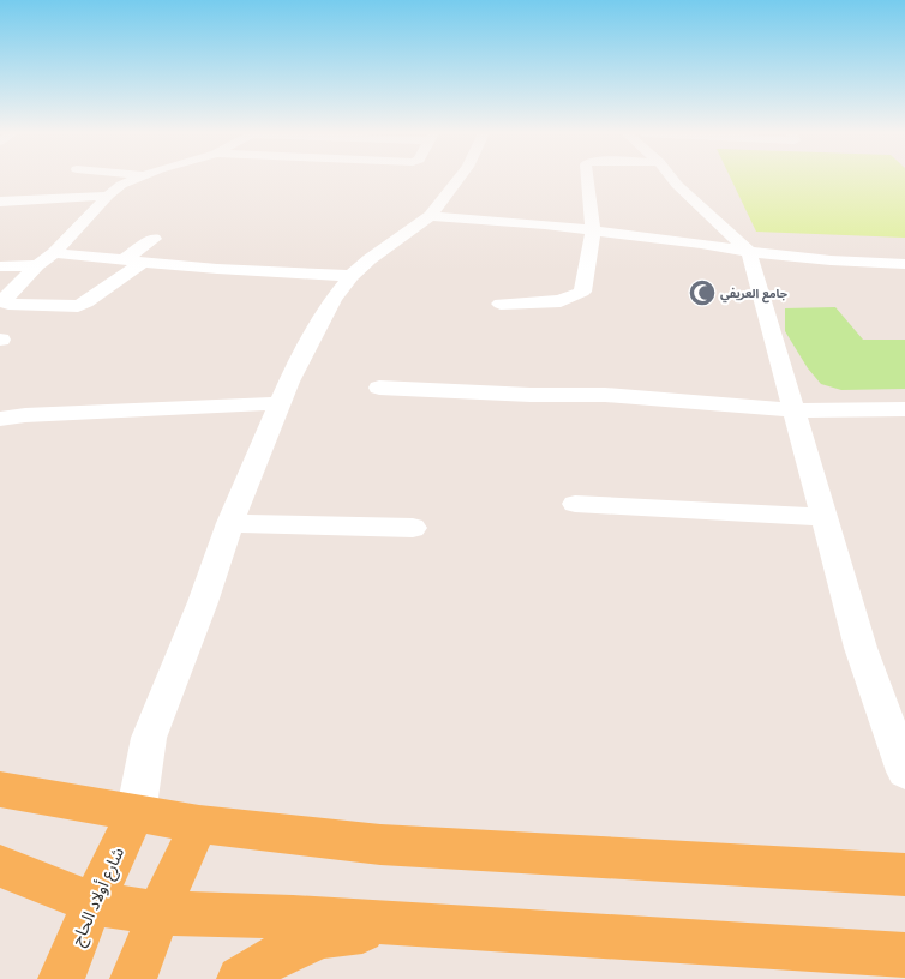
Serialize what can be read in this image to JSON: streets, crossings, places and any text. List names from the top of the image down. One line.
{"streets":{"main road":["شارع أولاد الحاج"]},"places":{"mosque":["جامع العريفي"]}}
